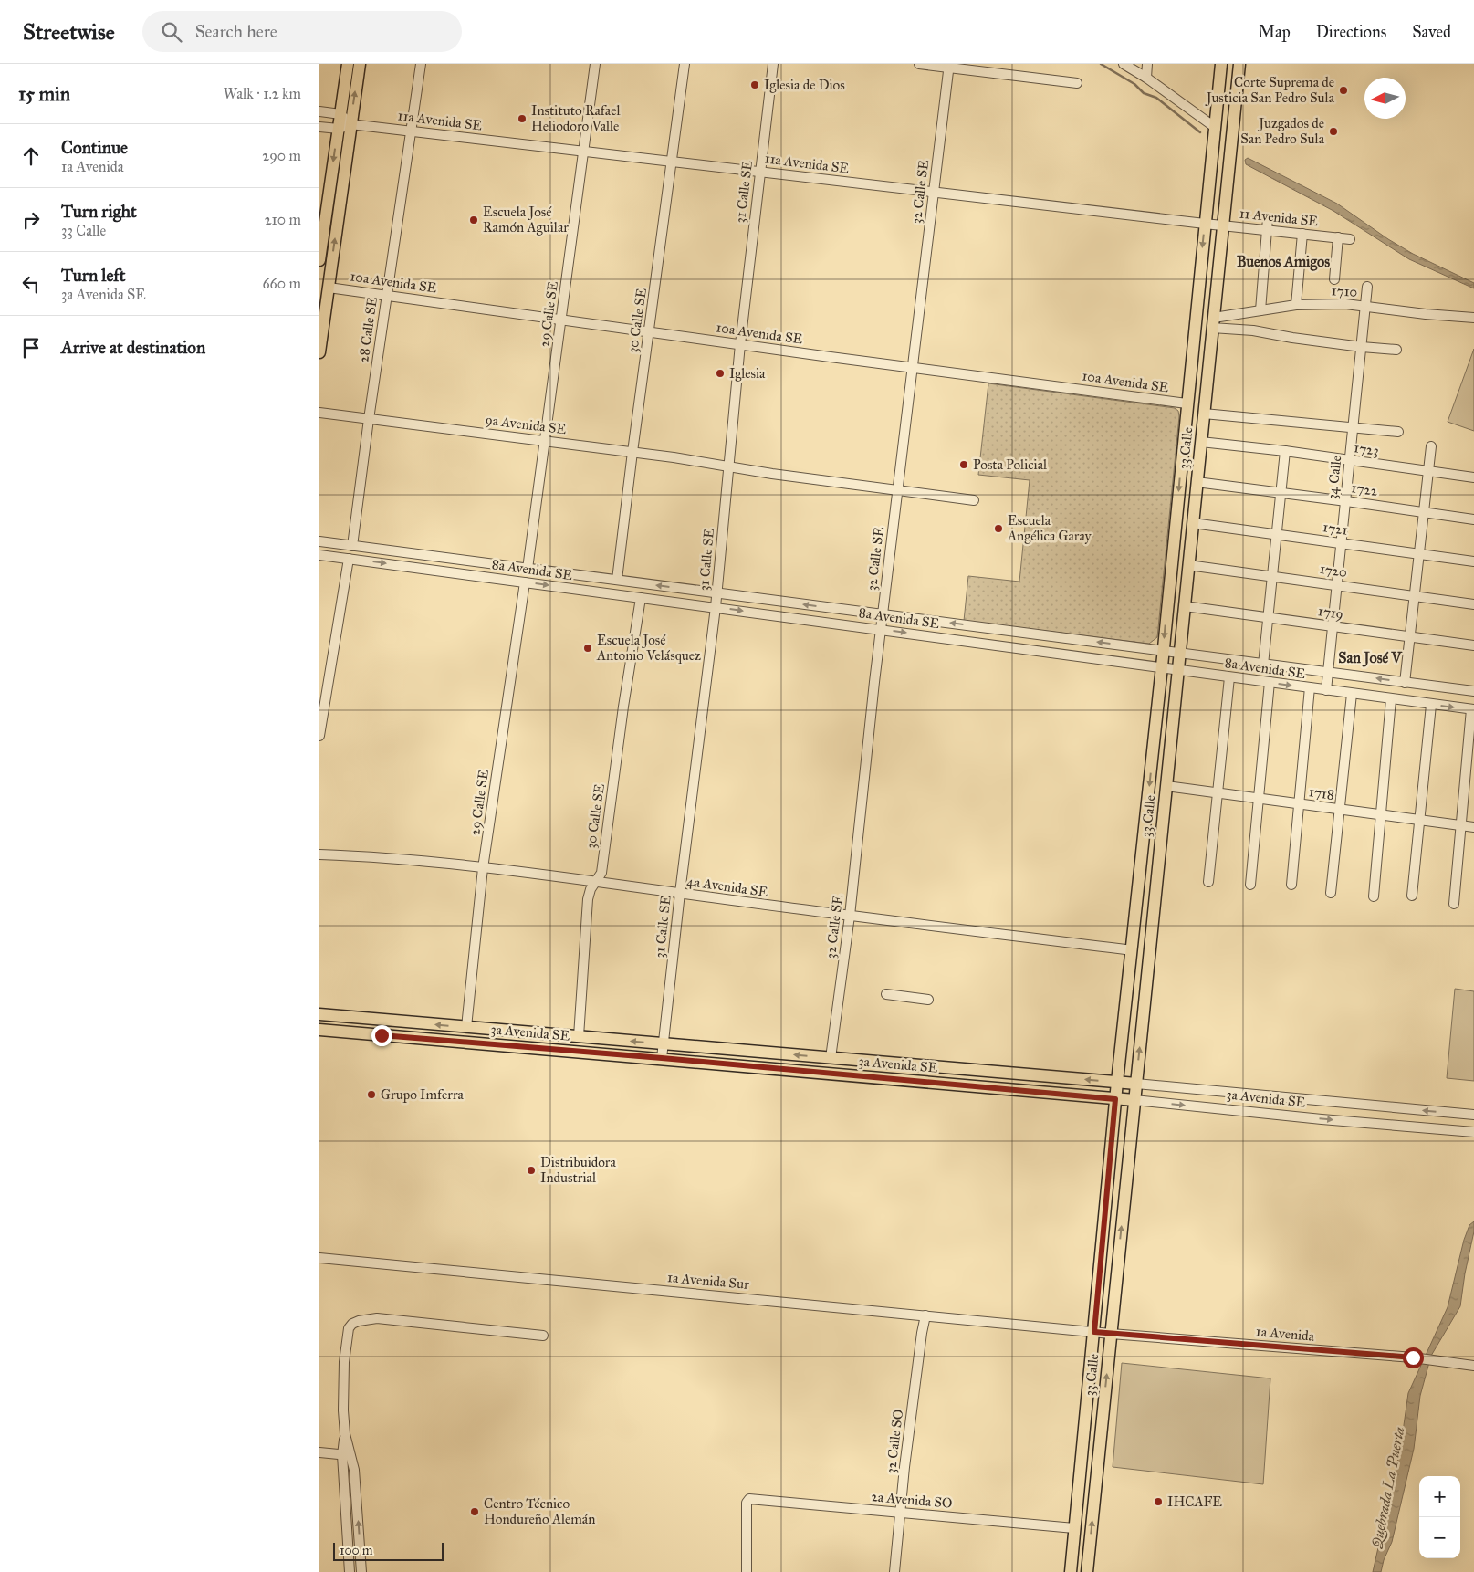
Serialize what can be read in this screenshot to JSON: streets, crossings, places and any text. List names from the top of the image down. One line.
{"streets":{"main road":["33 Calle","3a Avenida SE"],"street":["11a Avenida SE","31 Calle SE","32 Calle SE","11 Avenida SE","10a Avenida SE","1710","29 Calle SE","30 Calle SE","28 Calle SE","9a Avenida SE","1723","34 Calle","1722","1721","8a Avenida SE","1720","1719","1718","4a Avenida SE","1a Avenida Sur","1a Avenida","32 Calle SO","2a Avenida SO"]},"crossings":[["11a Avenida SE","31 Calle SE"],["11a Avenida SE","32 Calle SE"],["11a Avenida SE","11 Avenida SE"],["11a Avenida SE","29 Calle SE"],["11a Avenida SE","30 Calle SE"],["11a Avenida SE","28 Calle SE"],["11a Avenida SE","33 Calle"],["31 Calle SE","10a Avenida SE"],["31 Calle SE","9a Avenida SE"],["31 Calle SE","8a Avenida SE"],["31 Calle SE","4a Avenida SE"],["31 Calle SE","3a Avenida SE"],["32 Calle SE","10a Avenida SE"],["32 Calle SE","9a Avenida SE"],["32 Calle SE","8a Avenida SE"],["32 Calle SE","4a Avenida SE"],["32 Calle SE","3a Avenida SE"],["11 Avenida SE","33 Calle"],["10a Avenida SE","29 Calle SE"],["10a Avenida SE","30 Calle SE"],["10a Avenida SE","28 Calle SE"],["10a Avenida SE","33 Calle"],["1710","33 Calle"],["1710","34 Calle"],["29 Calle SE","9a Avenida SE"],["29 Calle SE","8a Avenida SE"],["29 Calle SE","4a Avenida SE"],["29 Calle SE","3a Avenida SE"],["30 Calle SE","9a Avenida SE"],["30 Calle SE","8a Avenida SE"],["30 Calle SE","4a Avenida SE"],["30 Calle SE","3a Avenida SE"],["28 Calle SE","9a Avenida SE"],["28 Calle SE","8a Avenida SE"],["33 Calle","1723"],["33 Calle","1722"],["33 Calle","1721"],["33 Calle","8a Avenida SE"],["33 Calle","1720"],["33 Calle","1719"],["33 Calle","1718"],["33 Calle","4a Avenida SE"],["33 Calle","3a Avenida SE"],["33 Calle","1a Avenida Sur"],["33 Calle","1a Avenida"],["33 Calle","2a Avenida SO"],["1723","34 Calle"],["34 Calle","1722"],["34 Calle","1721"],["34 Calle","8a Avenida SE"],["34 Calle","1720"],["34 Calle","1719"],["1a Avenida Sur","1a Avenida"],["1a Avenida Sur","32 Calle SO"],["32 Calle SO","2a Avenida SO"]],"districts":["Buenos Amigos","San José V"],"water":["Quebrada La Puerta"],"places":["Iglesia de Dios","Corte Suprema de Justicia San Pedro Sula","Instituto Rafael Heliodoro Valle","Juzgados de San Pedro Sula","Escuela José Ramón Aguilar","Iglesia","Posta Policial","Escuela Angélica Garay","Escuela José Antonio Velásquez","Grupo Imferra","Distribuidora Industrial","IHCAFE","Centro Técnico Hondureño Alemán"],"scale_bar":"100 m","north":"left","page":{"header":"Streetwise","search":"Search here","nav":["Map","Directions","Saved"],"heading":["15 min","Walk · 1.2 km"],"list":[["Continue","1a Avenida","290 m"],["Turn right","33 Calle","210 m"],["Turn left","3a Avenida SE","660 m"],"Arrive at destination"],"map_buttons":["+","−"],"scale":"100 m"}}
